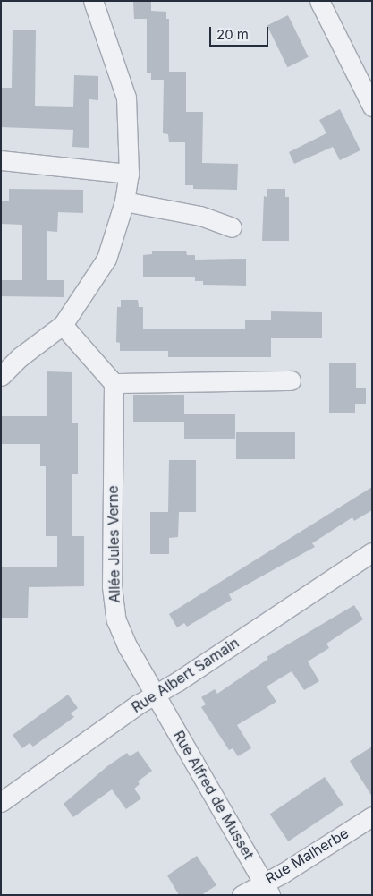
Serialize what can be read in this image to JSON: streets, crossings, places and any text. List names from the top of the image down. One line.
{"streets":{"street":["Allée Jules Verne","Rue Albert Samain","Rue Alfred de Musset","Rue Malherbe"]},"crossings":[["Allée Jules Verne","Rue Albert Samain"],["Allée Jules Verne","Rue Alfred de Musset"],["Rue Albert Samain","Rue Alfred de Musset"],["Rue Alfred de Musset","Rue Malherbe"]],"scale_bar":"20 m"}
